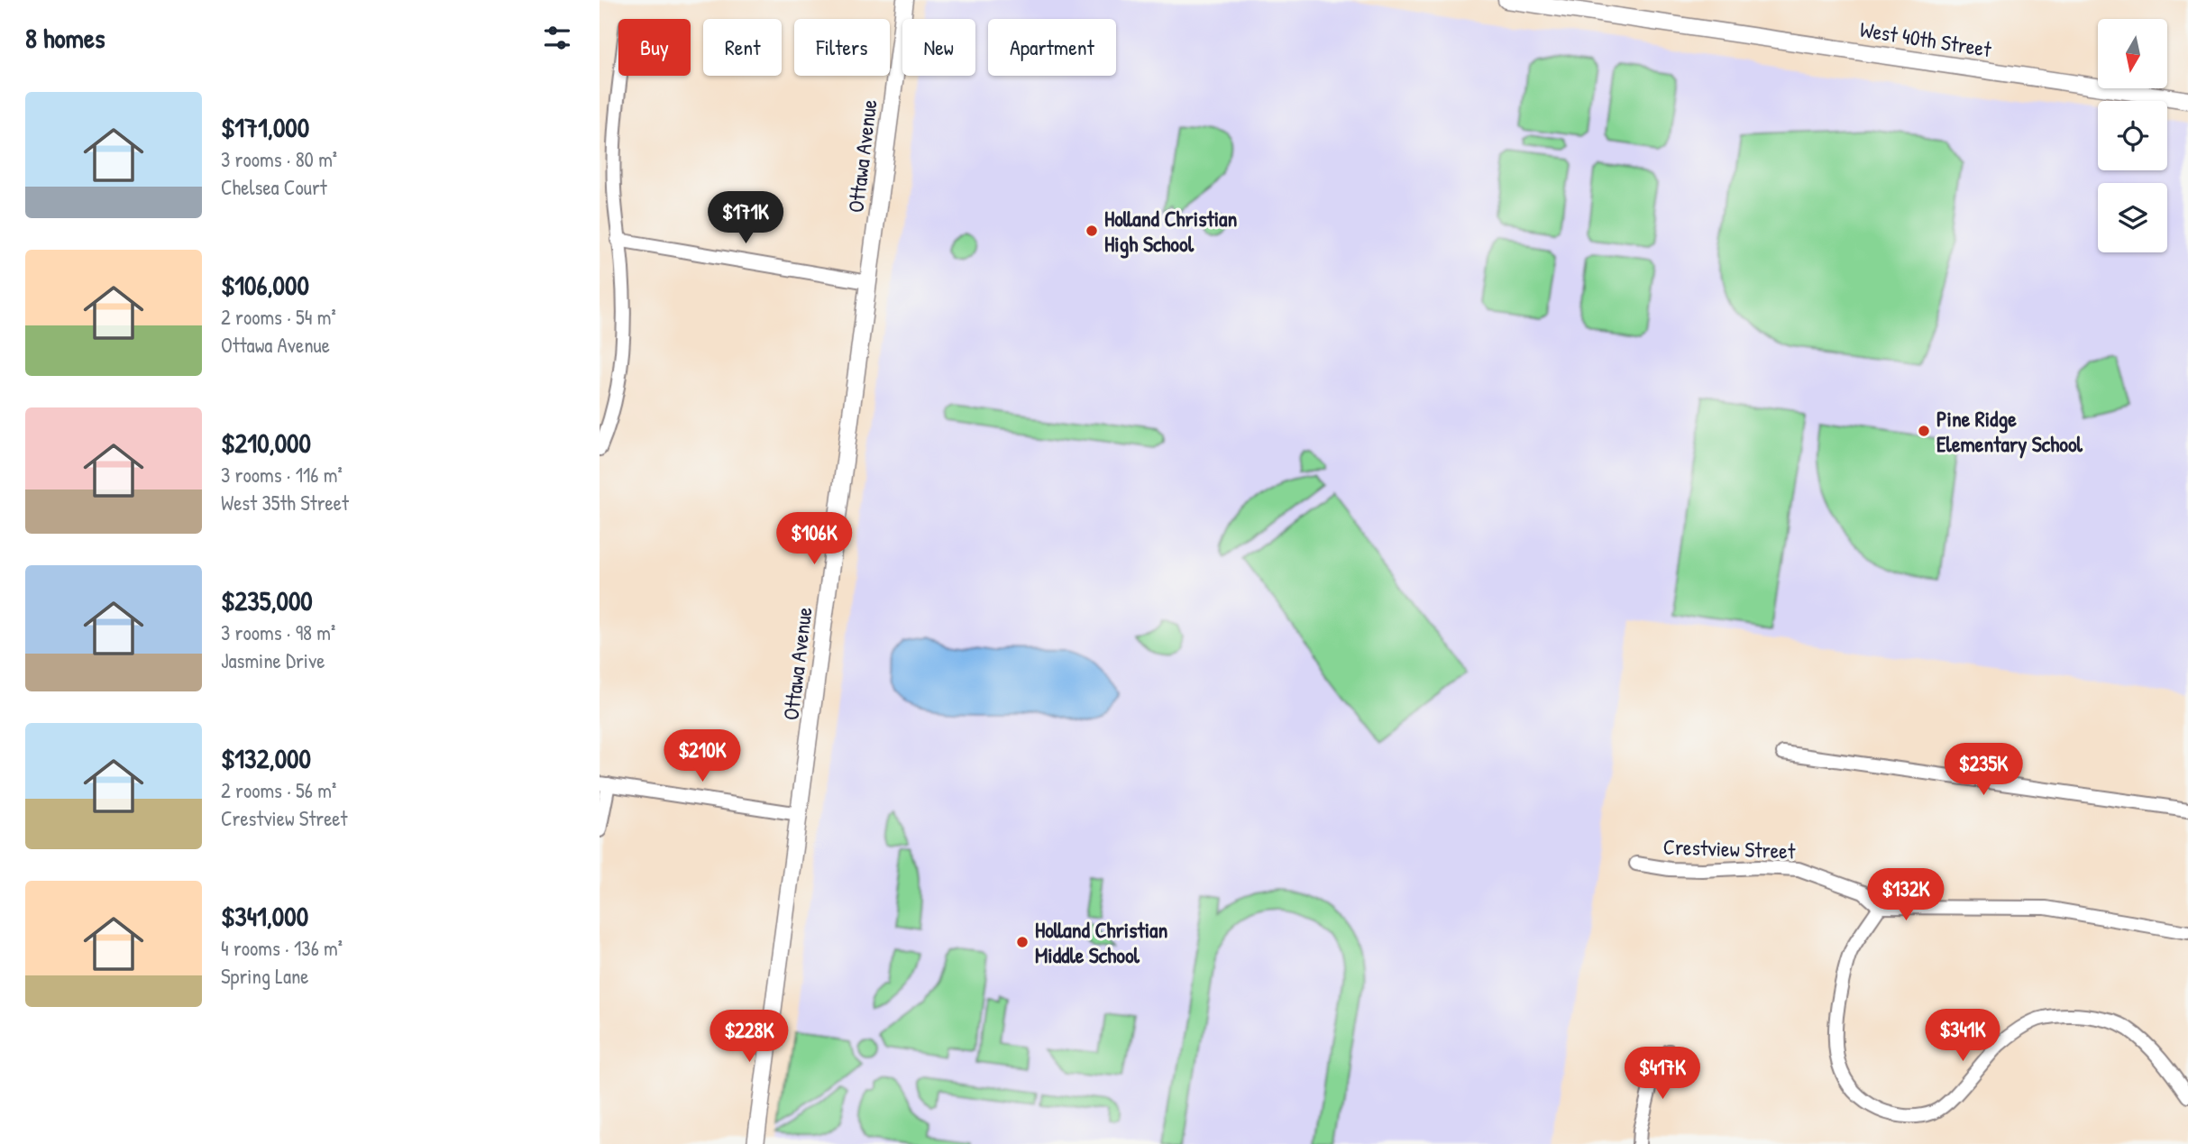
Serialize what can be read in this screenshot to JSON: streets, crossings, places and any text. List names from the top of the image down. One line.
{"streets":{"street":["West 40th Street","Ottawa Avenue","Crestview Street"]},"places":["Holland Christian High School","Pine Ridge Elementary School","Holland Christian Middle School"],"north":"bottom","page":{"heading":"8 homes","chip":["Buy","Rent","Filters","New","Apartment"],"list":[{"name":"$171,000","note":"3 rooms · 80 m² · Chelsea Court"},{"name":"$106,000","note":"2 rooms · 54 m² · Ottawa Avenue"},{"name":"$210,000","note":"3 rooms · 116 m² · West 35th Street"},{"name":"$235,000","note":"3 rooms · 98 m² · Jasmine Drive"},{"name":"$132,000","note":"2 rooms · 56 m² · Crestview Street"},{"name":"$341,000","note":"4 rooms · 136 m² · Spring Lane"}],"price":["$171K","$106K","$210K","$235K","$132K","$341K","$228K","$417K"]}}
